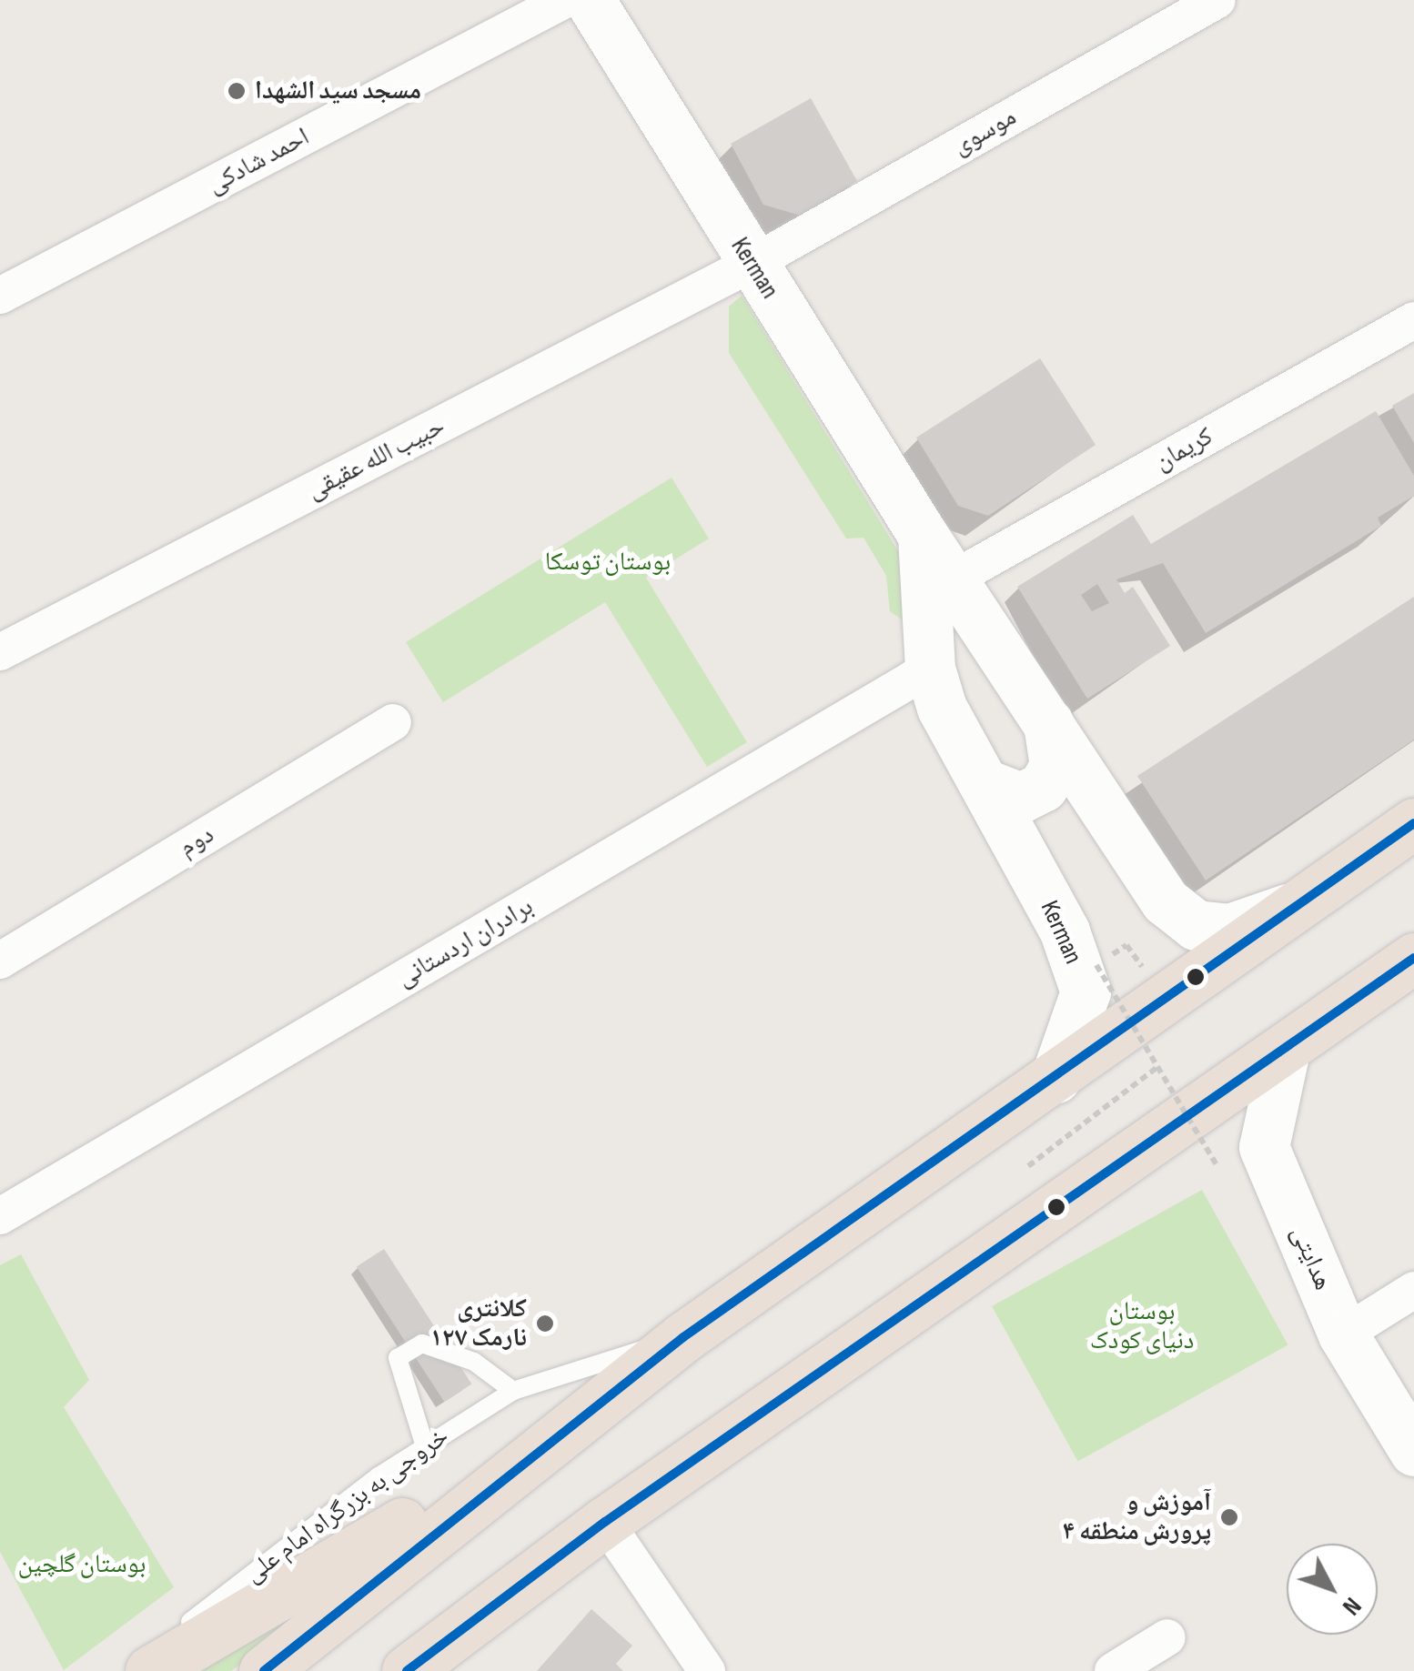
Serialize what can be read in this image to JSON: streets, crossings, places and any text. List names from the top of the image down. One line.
{"streets":{"main road":["Kerman","هدایتی"],"street":["موسوی","احمد شادکی","کریمان","حبیب الله عقیقی","دوم","برادران اردستانی"],"lane":["خروجی به بزرگراه امام علی"]},"crossings":[["موسوی","Kerman"],["موسوی","حبیب الله عقیقی"],["Kerman","کریمان"],["Kerman","حبیب الله عقیقی"],["Kerman","برادران اردستانی"]],"parks":["بوستان توسکا","بوستان دنیای کودک","بوستان گلچین"],"places":["مسجد سید الشهدا","کلانتری ۱۲۷ نارمک","آموزش و پرورش منطقه ۴"],"north":"bottom right"}
